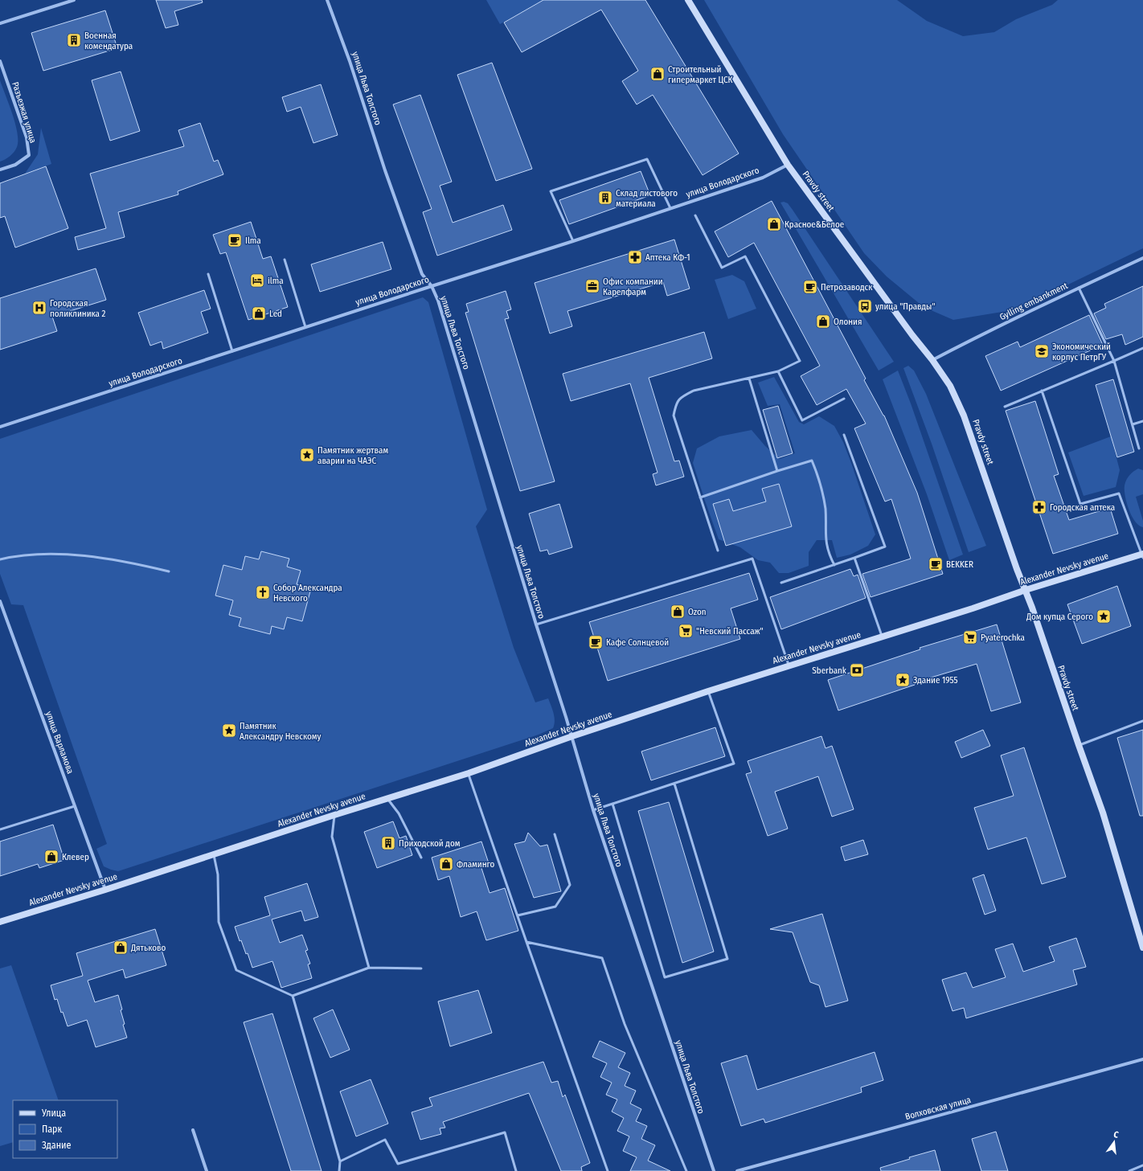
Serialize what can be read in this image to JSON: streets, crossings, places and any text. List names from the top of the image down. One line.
{"streets":{"main road":["Pravdy street","Alexander Nevsky avenue"],"street":["улица Льва Толстого","Разъезжая улица","улица Володарского","Gylling embankment","улица Варламова","Волховская улица"]},"crossings":[["улица Льва Толстого","улица Володарского"],["улица Льва Толстого","Alexander Nevsky avenue"],["улица Володарского","Pravdy street"],["Pravdy street","Gylling embankment"],["Pravdy street","Alexander Nevsky avenue"],["Alexander Nevsky avenue","улица Варламова"]],"places":{"building":["Военная комендатура","Склад листового материала","Приходской дом"],"shop":["Строительный гипермаркет ЦСК","Красное&Белое","Led","Олония","Ozon","Клевер","Фламинго","Дятьково"],"cafe":["Ilma","Петрозаводск","BEKKER","Кафе Солнцевой"],"pharmacy":["Аптека КФ-1","Городская аптека"],"hotel":["ilma"],"office":["Офис компании Карелфарм"],"bus stop":["улица \"Правды\""],"hospital":["Городская поликлиника 2"],"school or university":["Экономический корпус ПетрГУ"],"place":["Памятник жертвам аварии на ЧАЭС","Дом купца Серого","Здание 1955","Памятник Александру Невскому"],"church":["Собор Александра Невского"],"supermarket":["\"Невский Пассаж\"","Pyaterochka"],"bank":["Sberbank"]},"legend":["Улица","Парк","Здание"],"north":"top"}
